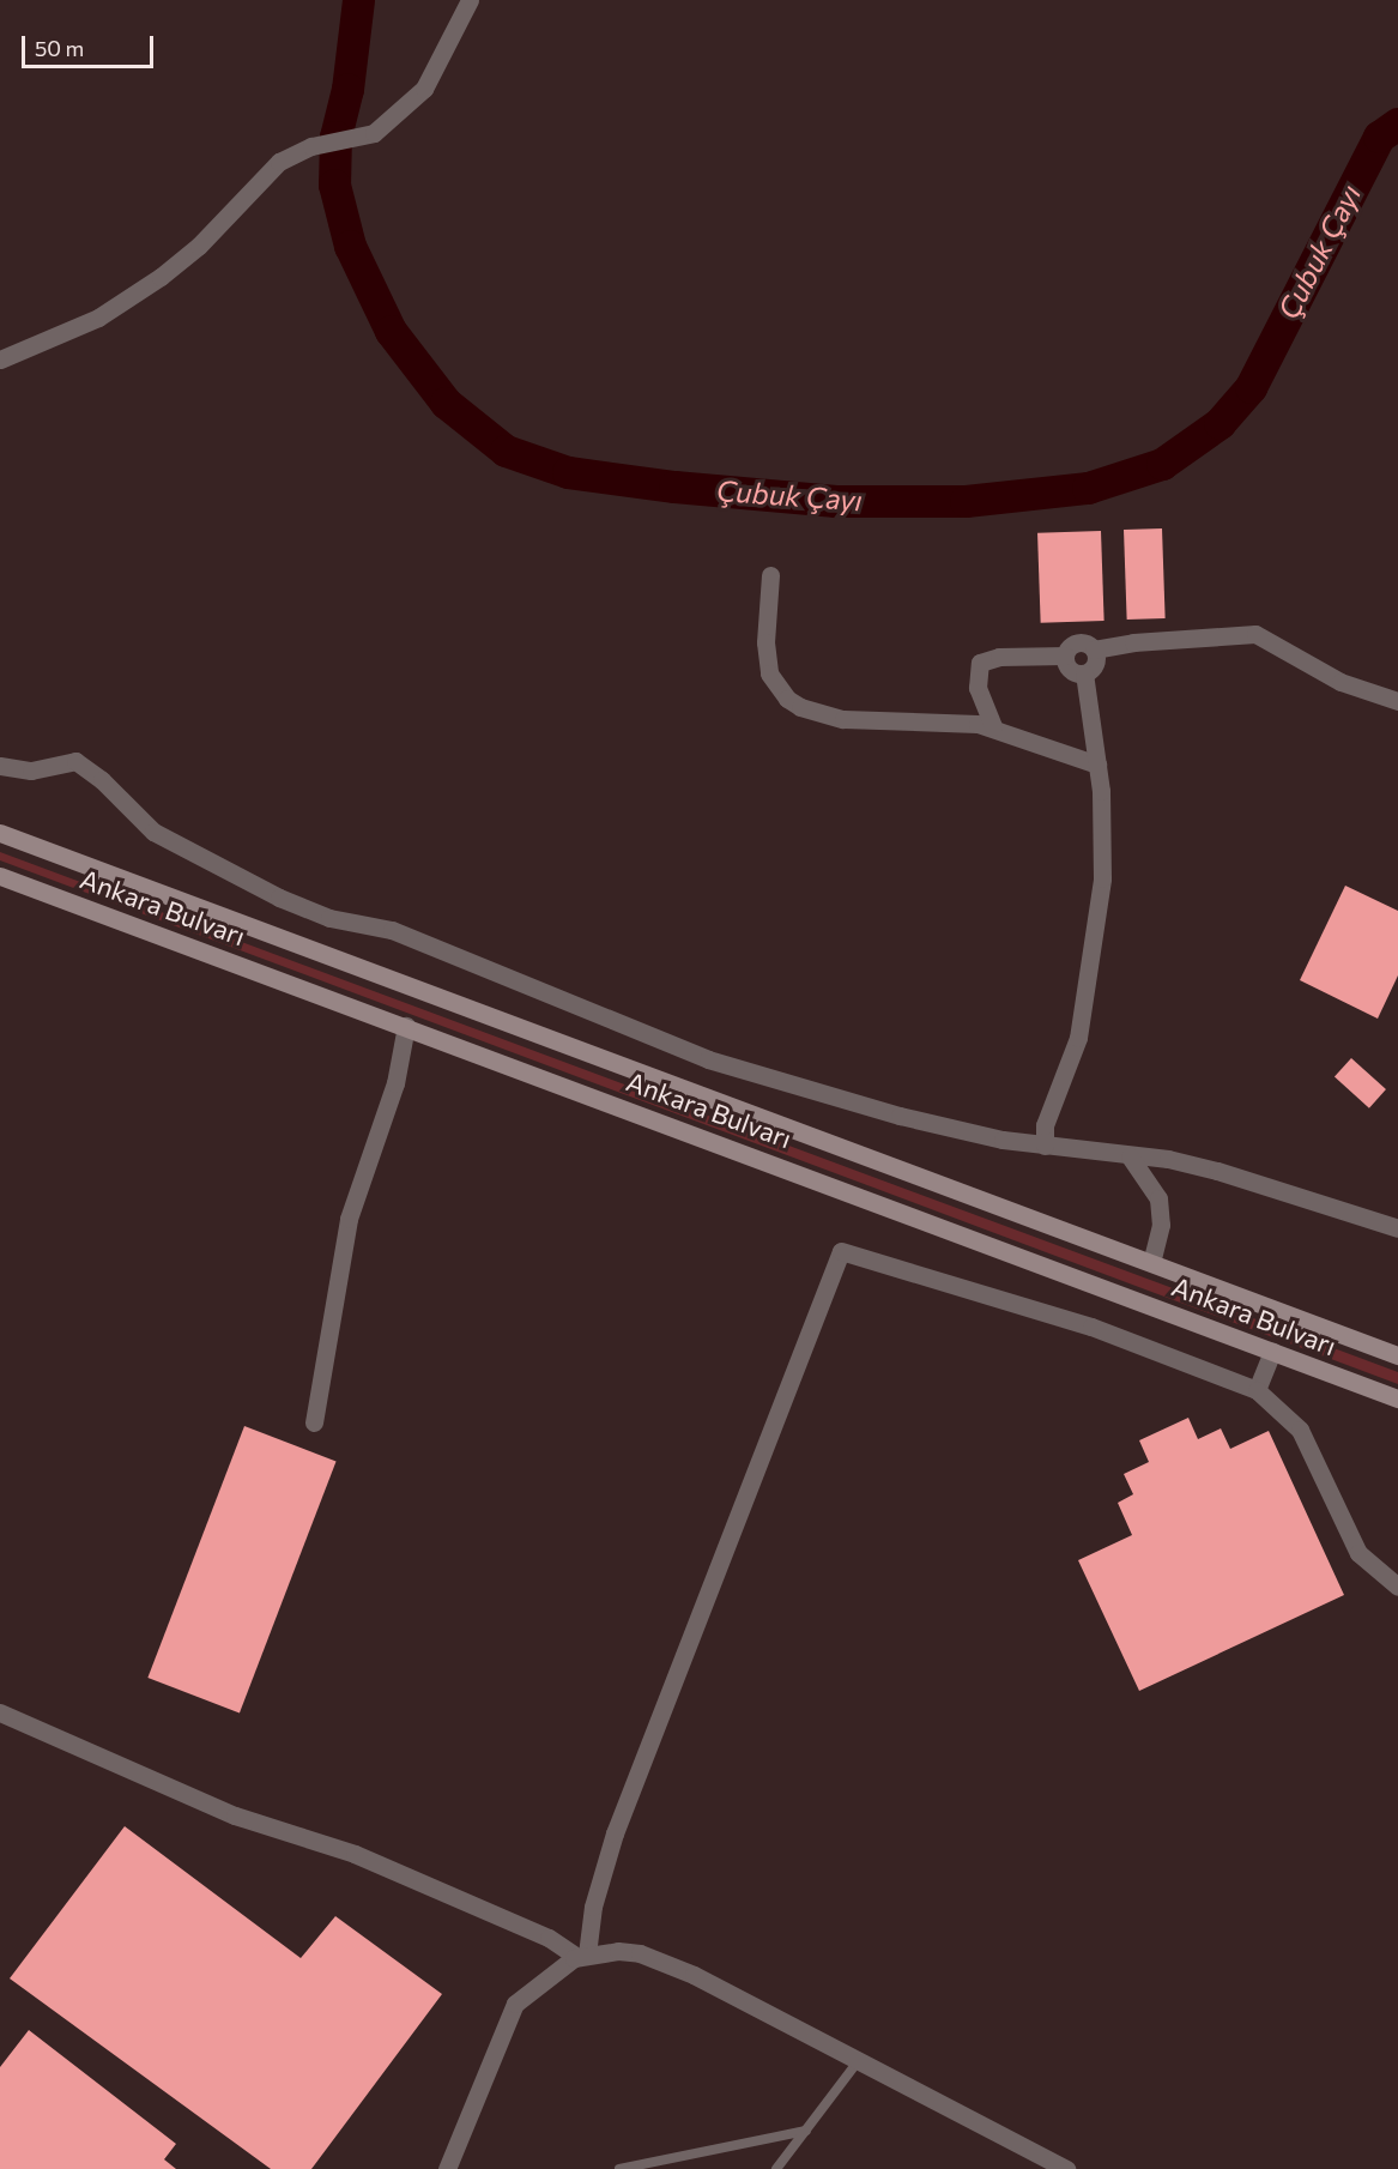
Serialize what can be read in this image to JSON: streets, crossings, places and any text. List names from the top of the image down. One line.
{"streets":{"main road":["Ankara Bulvarı"]},"water":["Çubuk Çayı"],"scale_bar":"50 m"}
